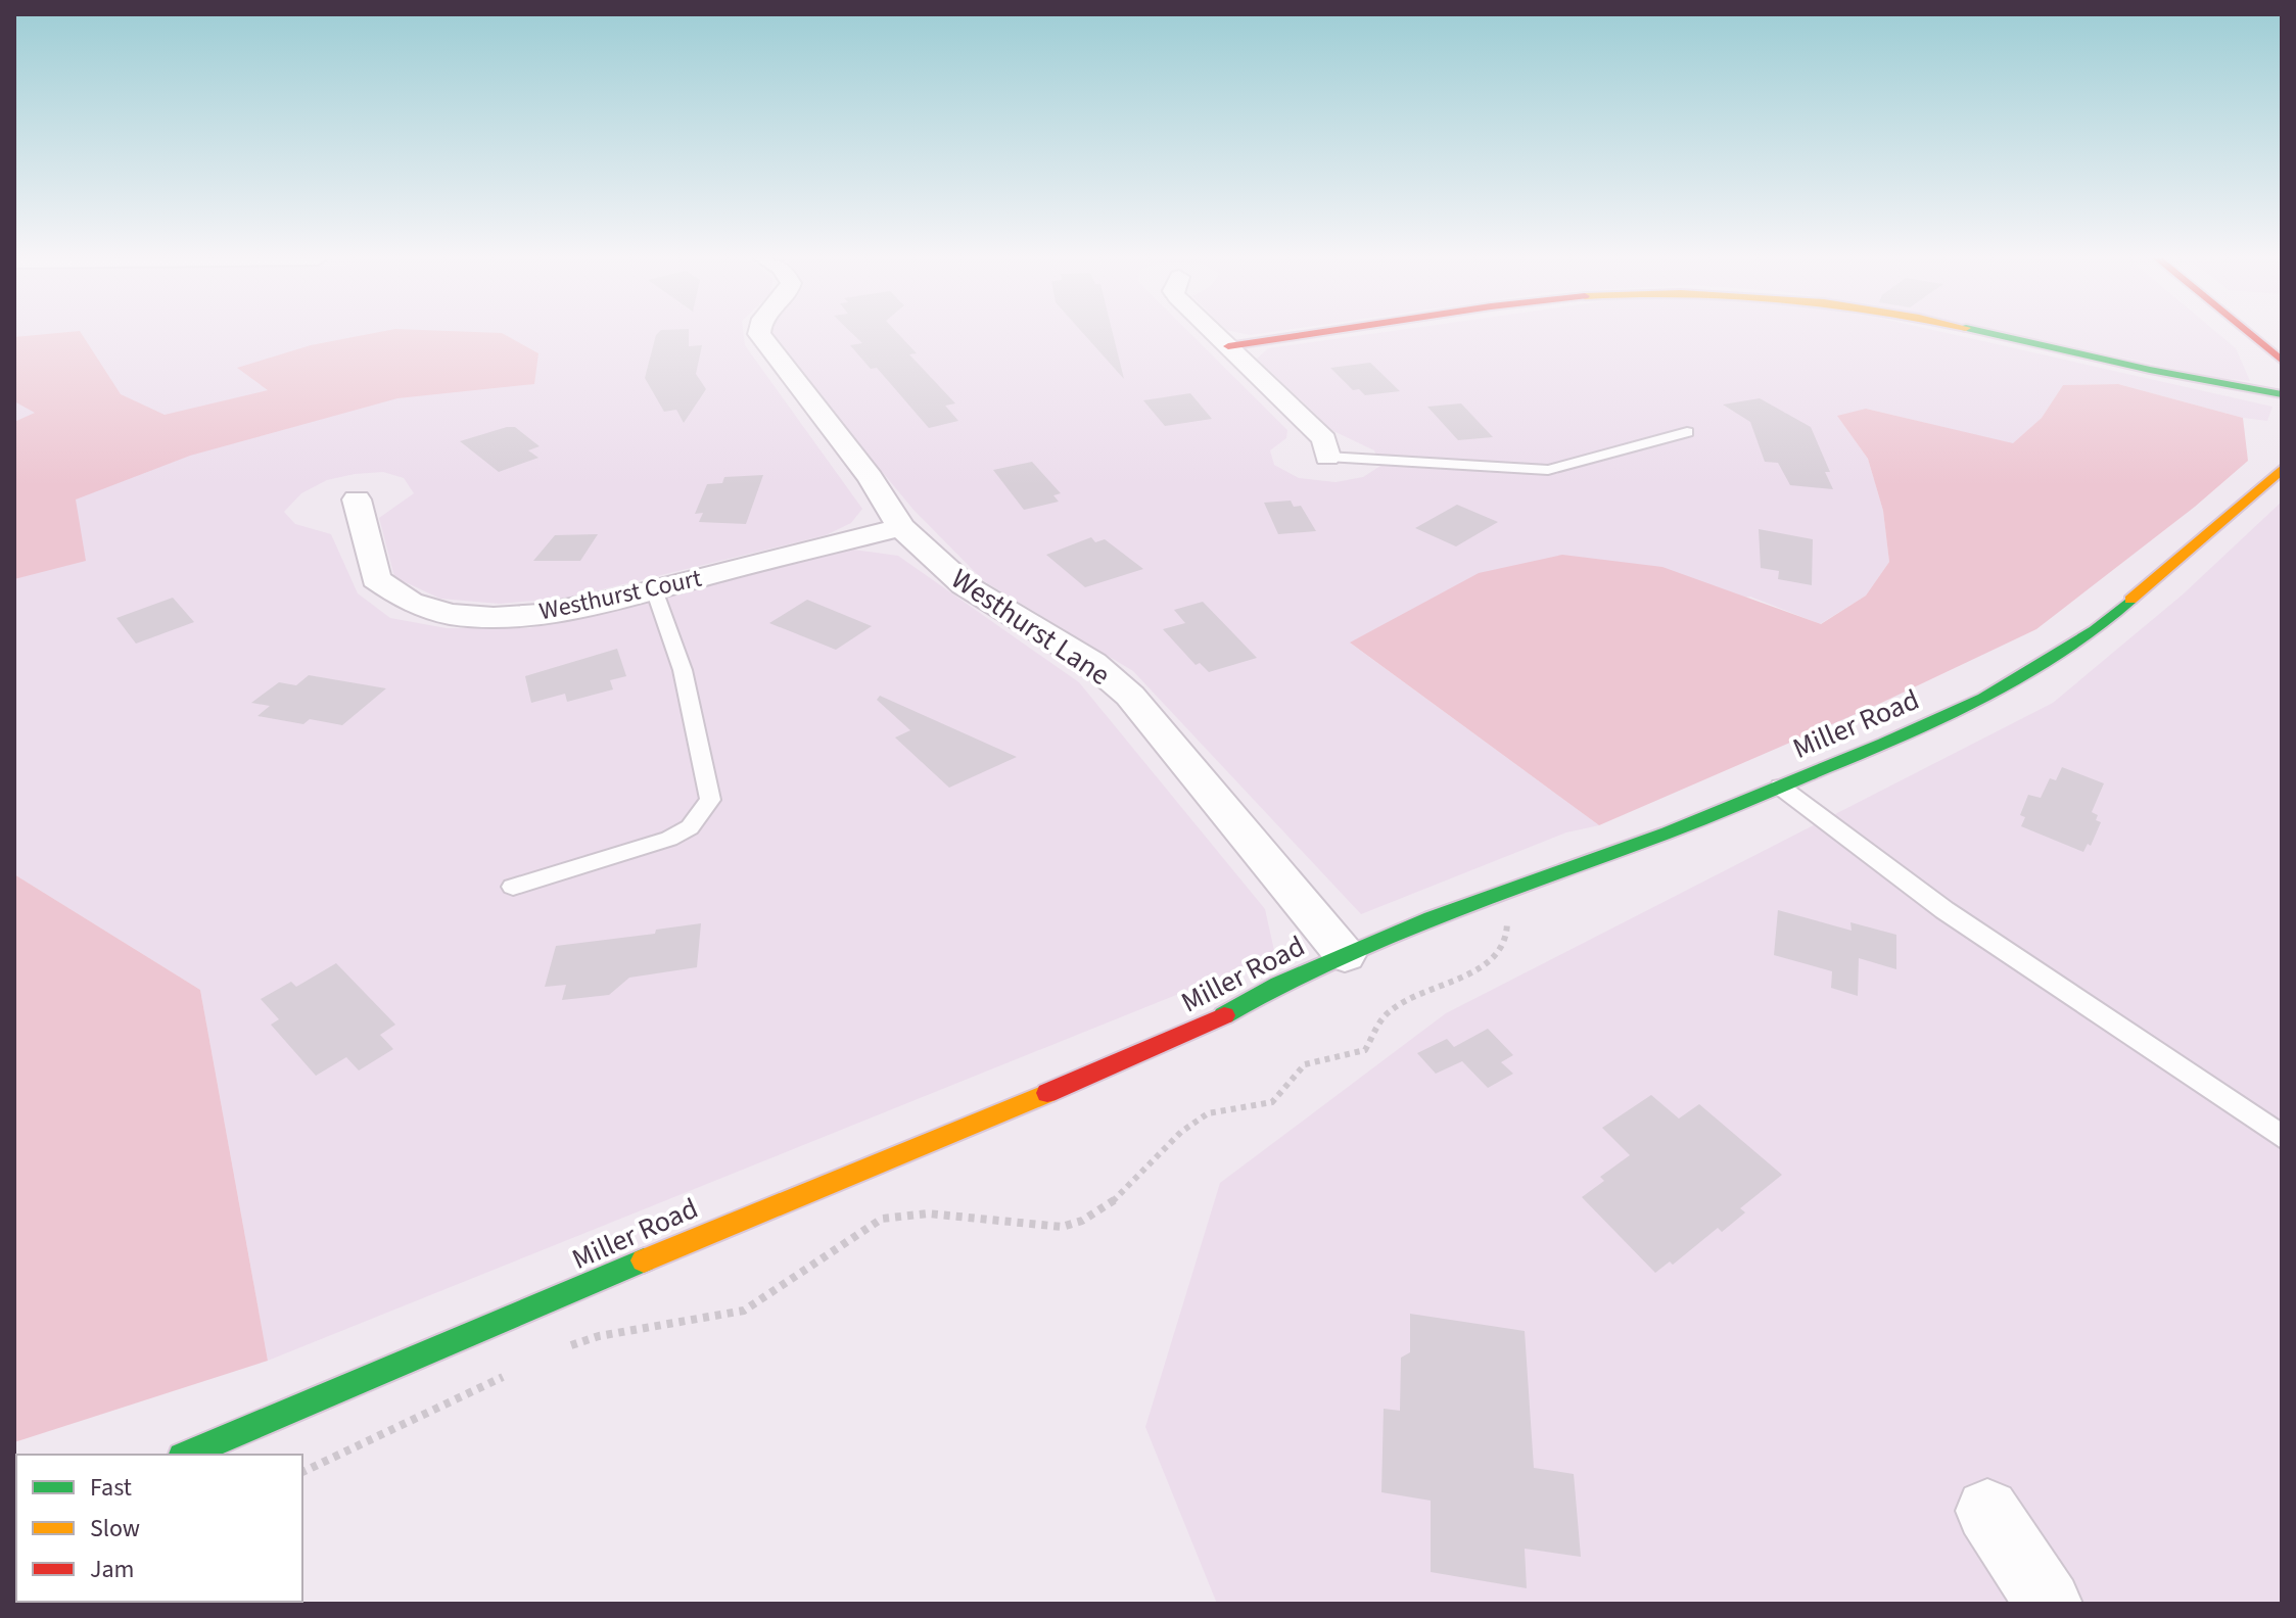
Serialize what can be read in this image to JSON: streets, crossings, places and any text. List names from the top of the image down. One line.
{"streets":{"street":["Westhurst Court","Westhurst Lane","Miller Road"]},"crossings":[["Westhurst Court","Westhurst Lane"],["Westhurst Lane","Miller Road"]],"legend":["Fast","Slow","Jam"]}
